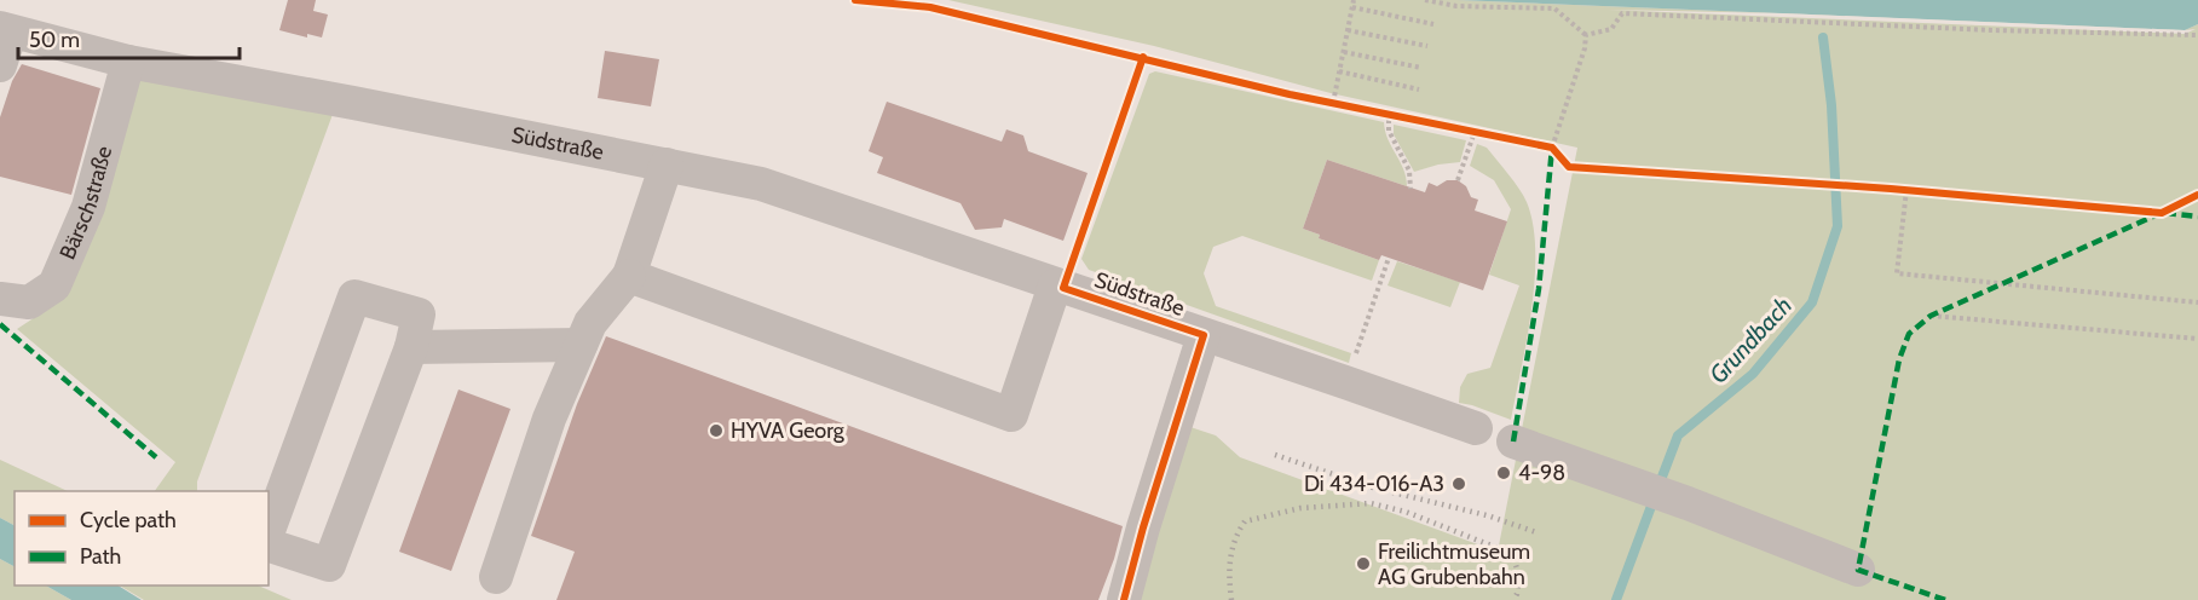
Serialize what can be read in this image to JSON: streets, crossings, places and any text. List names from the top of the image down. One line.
{"streets":{"street":["Südstraße","Bärschstraße"]},"crossings":[["Südstraße","Bärschstraße"]],"water":["Grundbach"],"places":["HYVA Georg","4-98","Di 434-016-A3","Freilichtmuseum AG Grubenbahn"],"legend":["Cycle path","Path"],"scale_bar":"50 m"}
